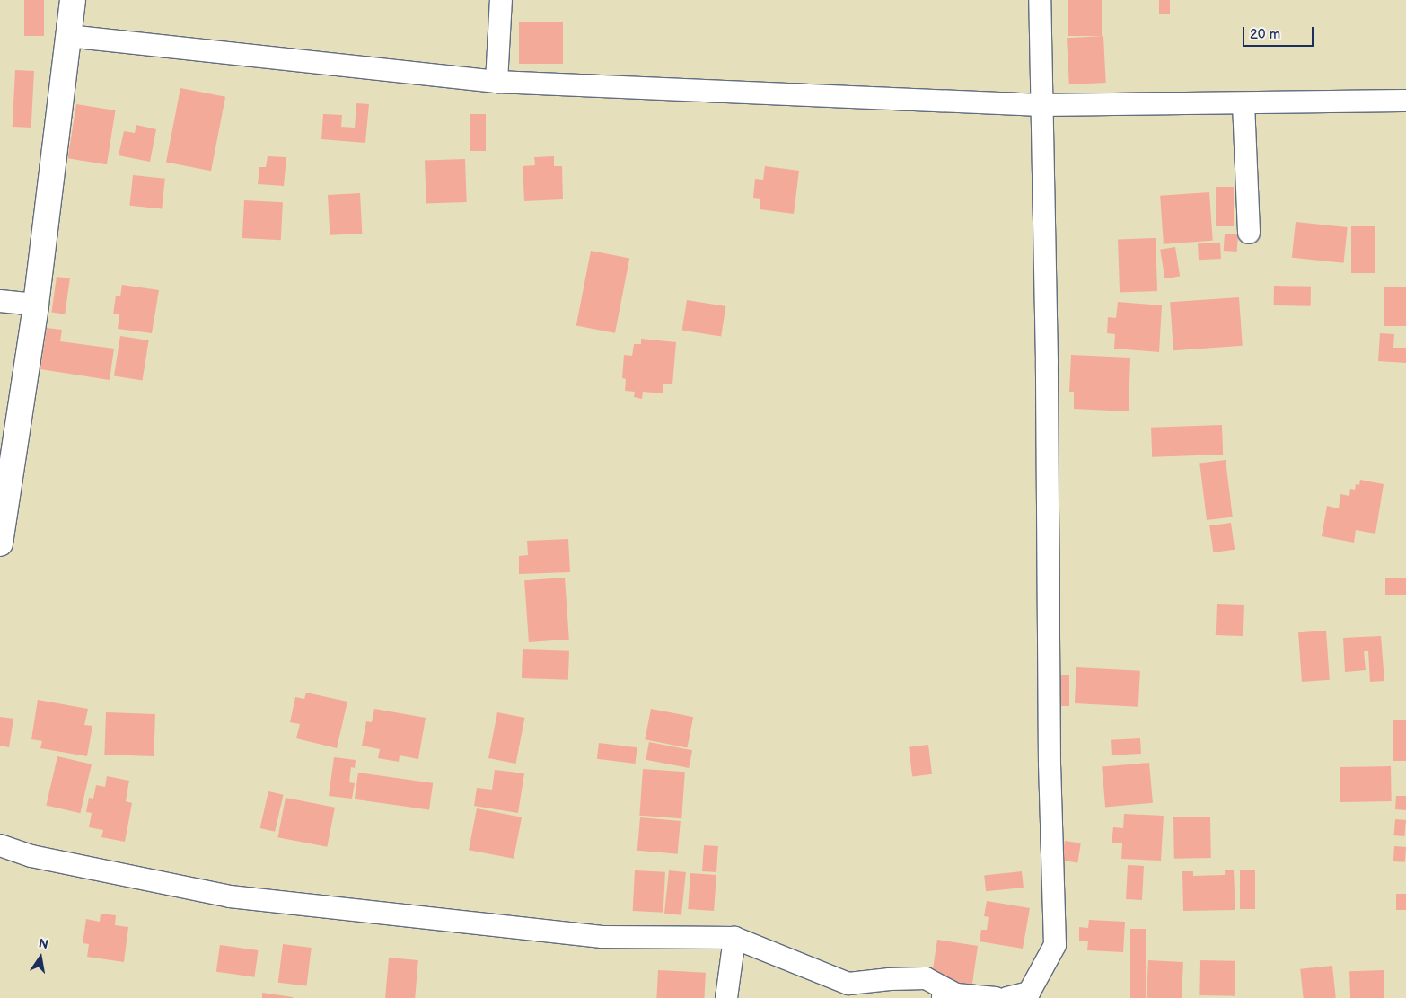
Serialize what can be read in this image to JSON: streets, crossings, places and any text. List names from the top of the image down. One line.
{"scale_bar":"20 m","north":"top"}
